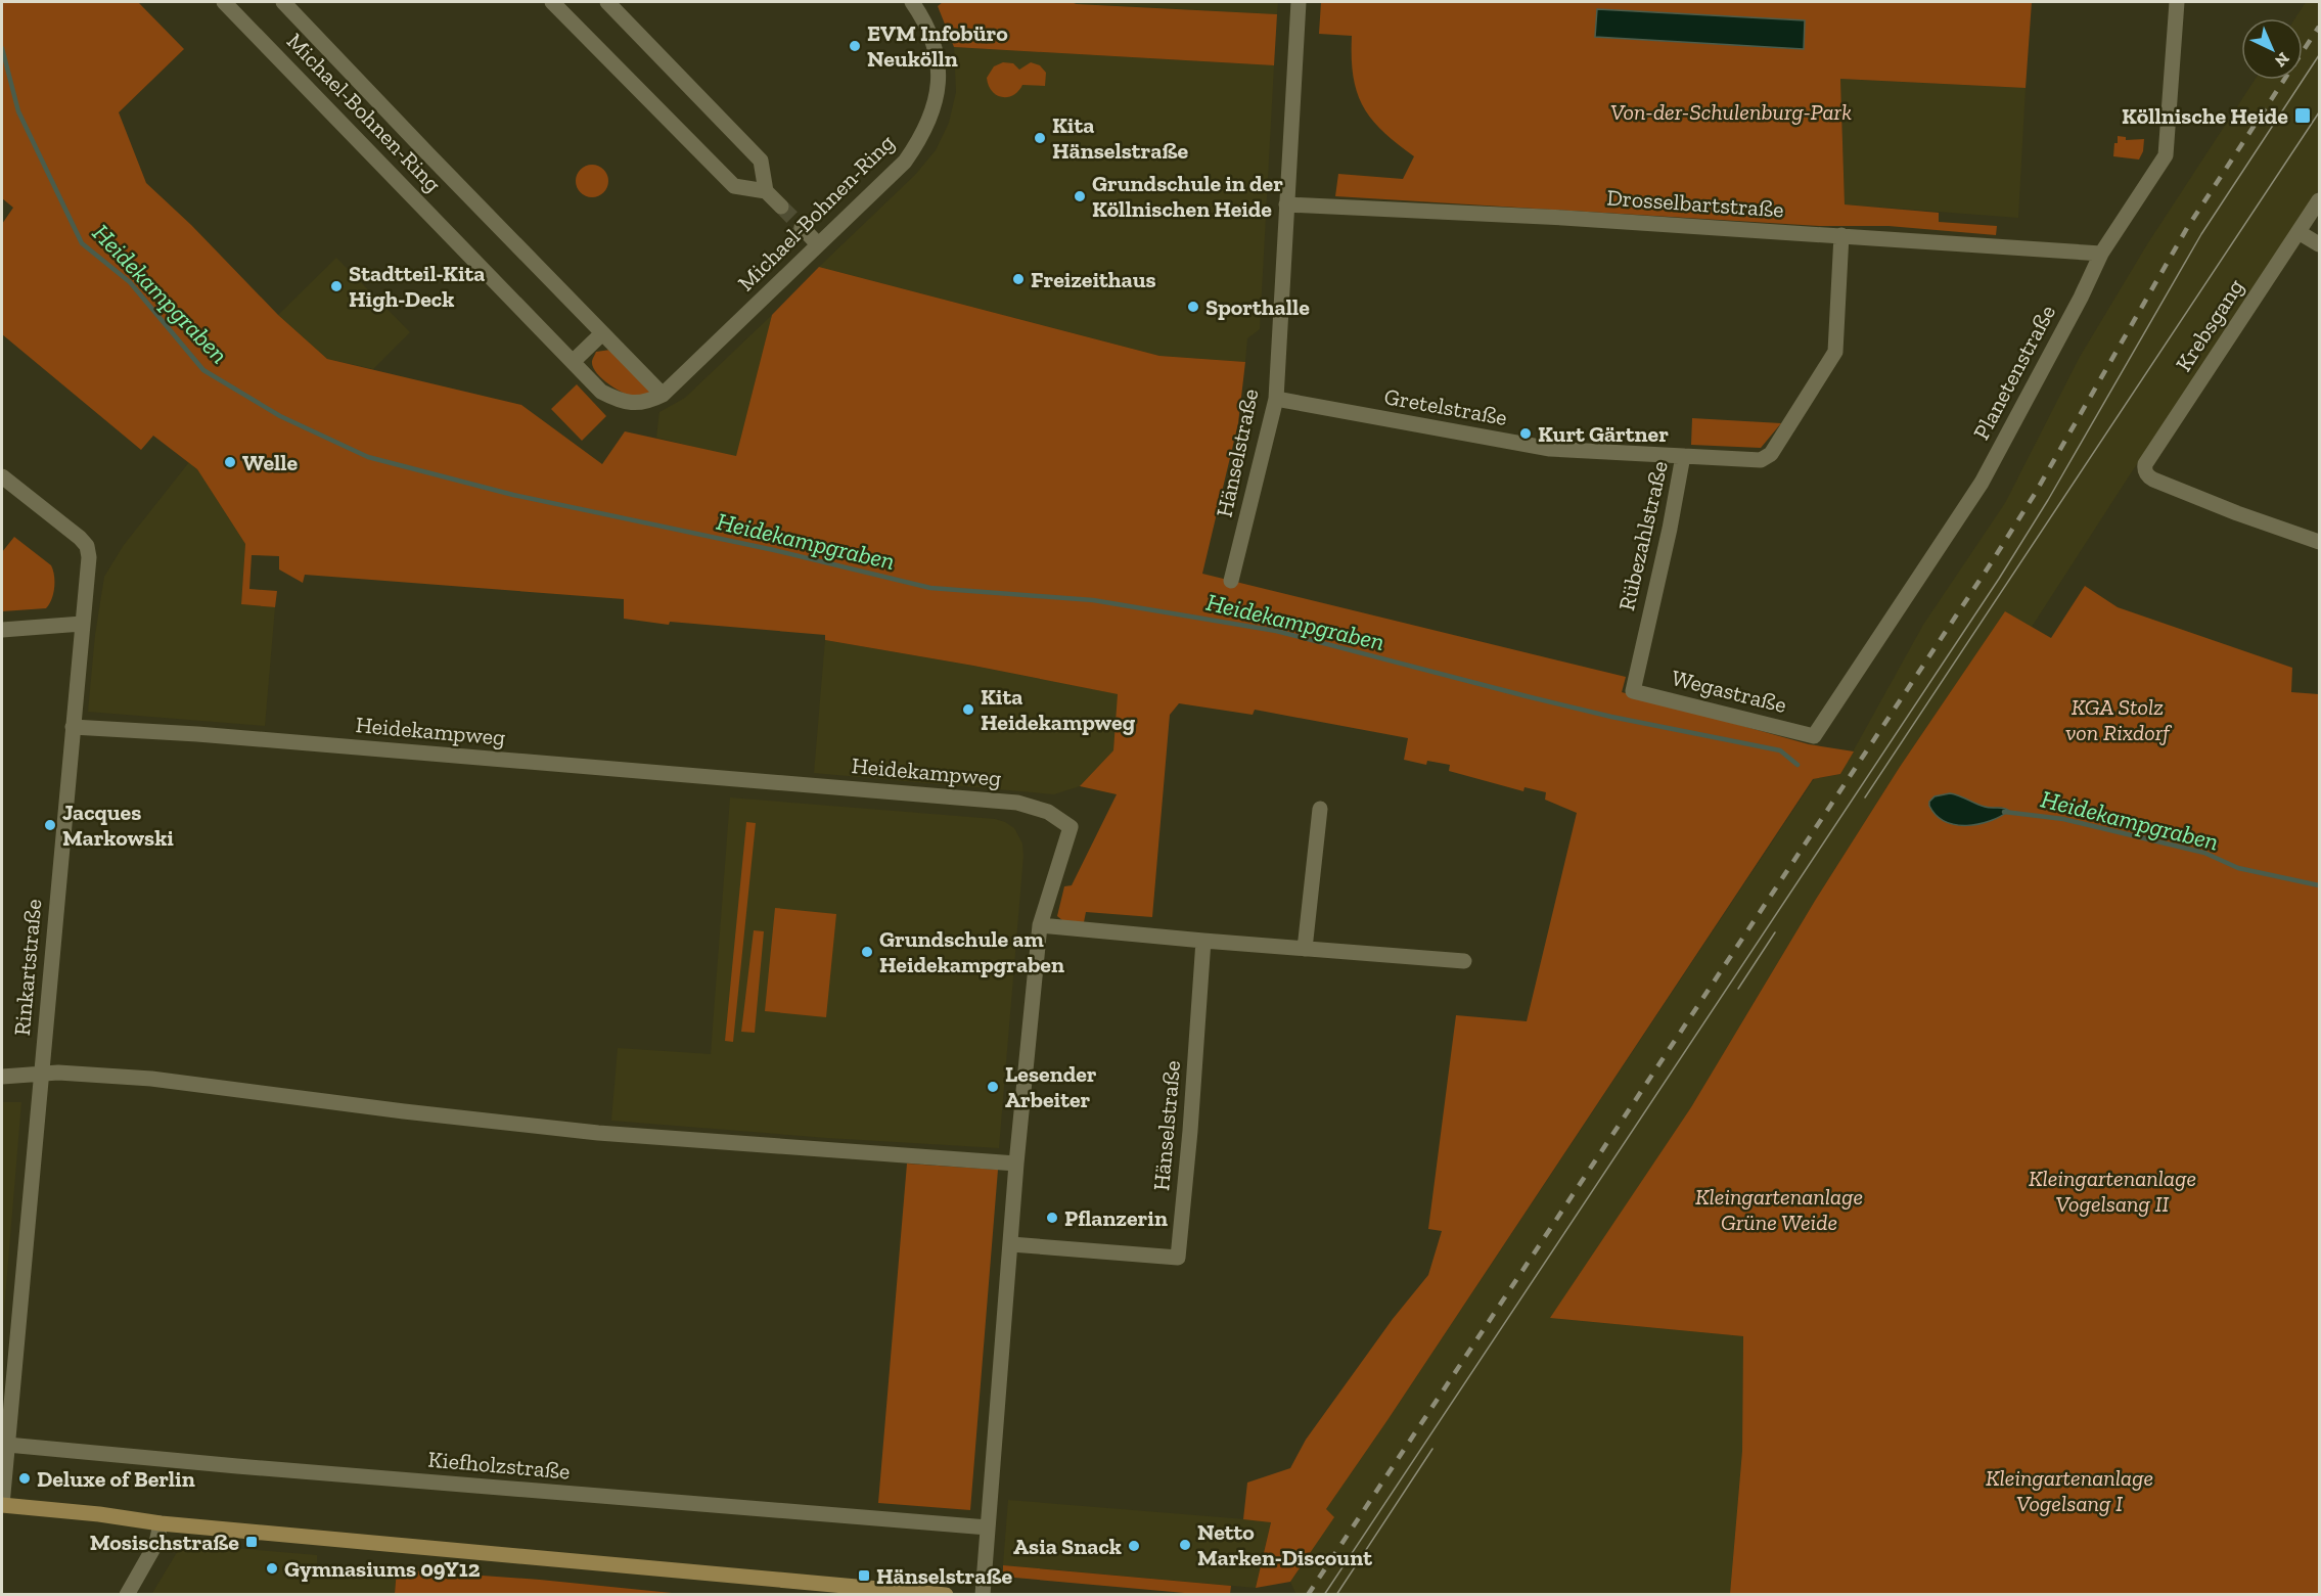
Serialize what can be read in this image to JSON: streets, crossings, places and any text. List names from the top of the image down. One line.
{"streets":{"street":["Michael-Bohnen-Ring","Drosselbartstraße","Krebsgang","Planetenstraße","Gretelstraße","Hänselstraße","Rübezahlstraße","Wegastraße","Heidekampweg","Rinkartstraße","Kiefholzstraße"]},"crossings":[["Drosselbartstraße","Planetenstraße"],["Drosselbartstraße","Hänselstraße"],["Drosselbartstraße","Rübezahlstraße"],["Planetenstraße","Wegastraße"],["Gretelstraße","Hänselstraße"],["Gretelstraße","Rübezahlstraße"],["Rübezahlstraße","Wegastraße"],["Heidekampweg","Rinkartstraße"],["Rinkartstraße","Kiefholzstraße"]],"water":["Heidekampgraben"],"parks":["Von-der-Schulenburg-Park","KGA Stolz von Rixdorf","Kleingartenanlage Vogelsang II","Kleingartenanlage Grüne Weide","Kleingartenanlage Vogelsang I"],"places":{"other":["EVM Infobüro Neukölln","Kita Hänselstraße","Grundschule in der Köllnischen Heide","Freizeithaus","Stadtteil-Kita High-Deck","Sporthalle","Kurt Gärtner","Welle","Kita Heidekampweg","Jacques Markowski","Grundschule am Heidekampgraben","Lesender Arbeiter","Pflanzerin","Deluxe of Berlin","Netto Marken-Discount","Asia Snack","Gymnasiums 09Y12"],"transit":["Köllnische Heide","Mosischstraße","Hänselstraße"]},"north":"bottom right"}
